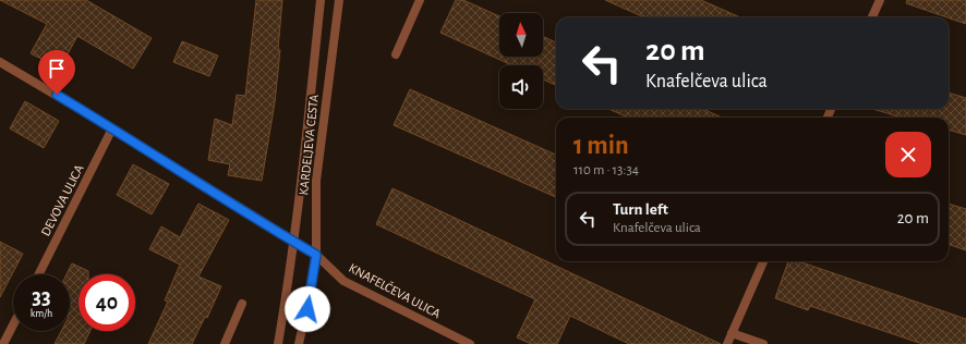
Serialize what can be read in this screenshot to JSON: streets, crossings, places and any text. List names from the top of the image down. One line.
{"streets":{"street":["KARDELJEVA CESTA","DEVOVA ULICA","KNAFELČEVA ULICA"]},"crossings":[["KARDELJEVA CESTA","KNAFELČEVA ULICA"],["DEVOVA ULICA","KNAFELČEVA ULICA"]],"north":"top","page":{"turn":["20 m","Knafelčeva ulica"],"heading":["1 min","110 m · 13:34"],"list":[{"name":"Turn left","note":"Knafelčeva ulica","value":"20 m"}],"speed":"33 km/h","limit":"40"}}
